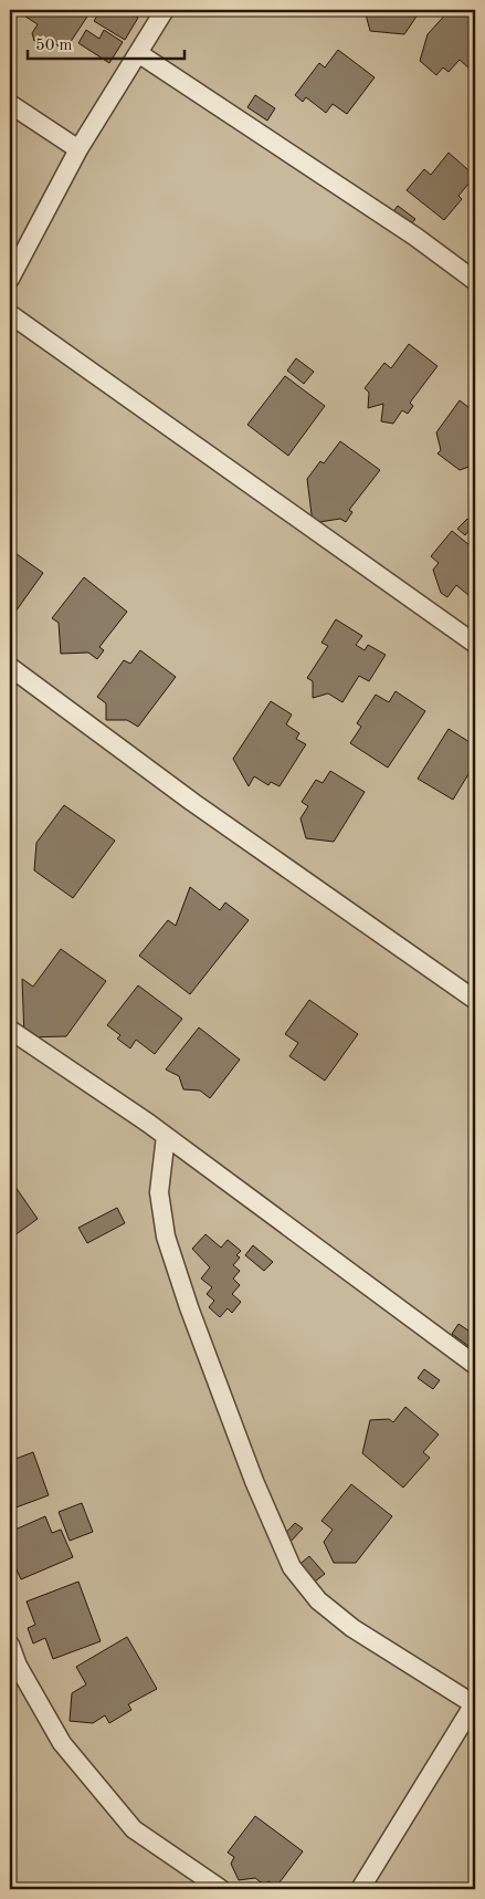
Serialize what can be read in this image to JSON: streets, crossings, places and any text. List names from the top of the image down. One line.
{"scale_bar":"50 m"}
